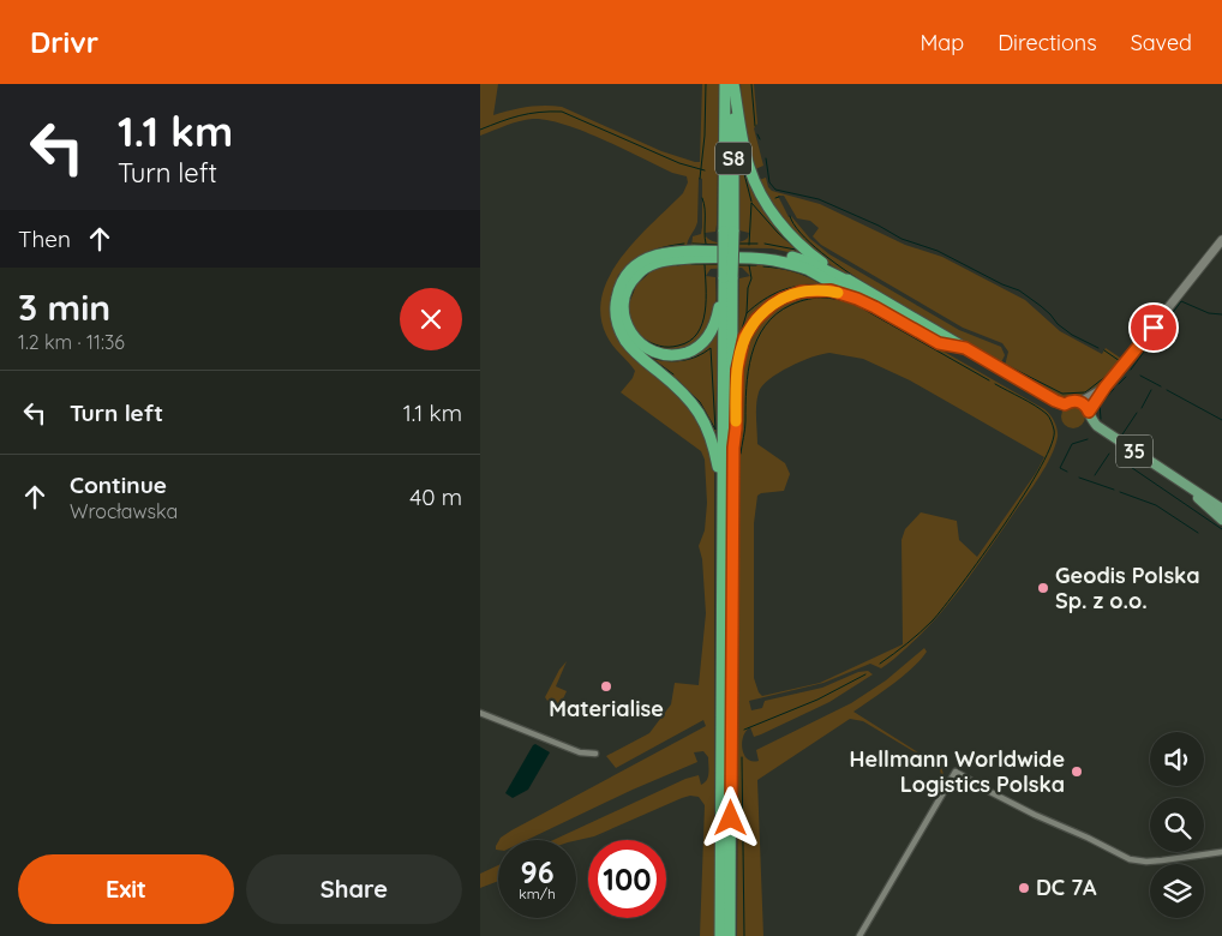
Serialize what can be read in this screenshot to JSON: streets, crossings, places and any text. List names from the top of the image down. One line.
{"streets":{"highway":["S8"],"main road":["35"]},"places":["Geodis Polska Sp. z o.o.","Materialise","Hellmann Worldwide Logistics Polska","DC 7A"],"page":{"header":"Drivr","nav":["Map","Directions","Saved"],"turn":["1.1 km","Turn left"],"then":"Then","heading":["3 min","1.2 km · 11:36"],"list":[{"name":"Turn left","value":"1.1 km"},{"name":"Continue","note":"Wrocławska","value":"40 m"}],"speed":"96 km/h","limit":"100","buttons":["Exit","Share"]}}
